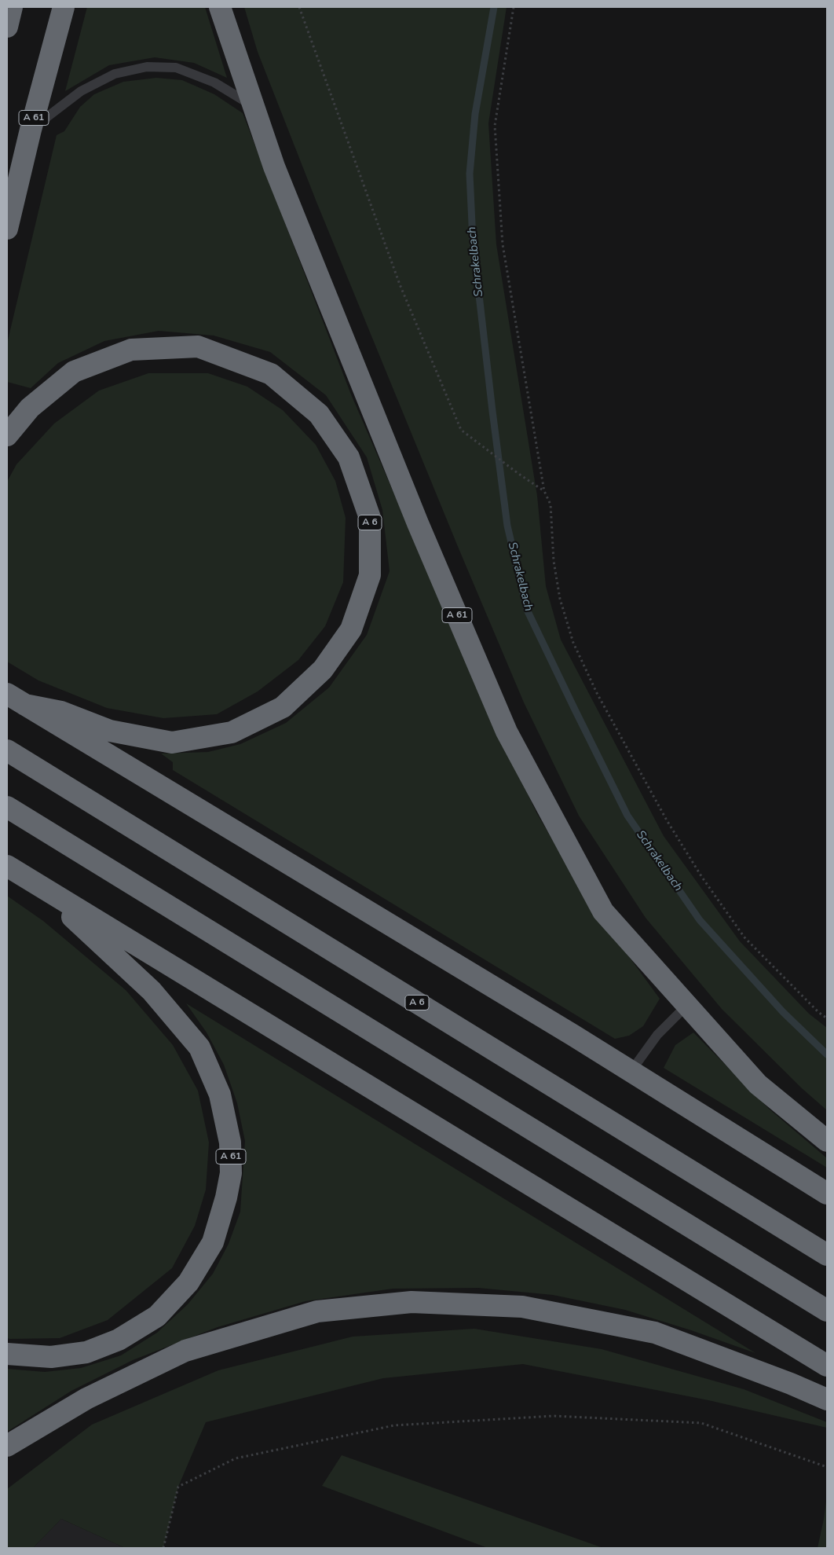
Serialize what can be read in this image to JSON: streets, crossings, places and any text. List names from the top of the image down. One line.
{"streets":{"highway":["A 61","A 6"]},"water":["Schrakelbach"]}
